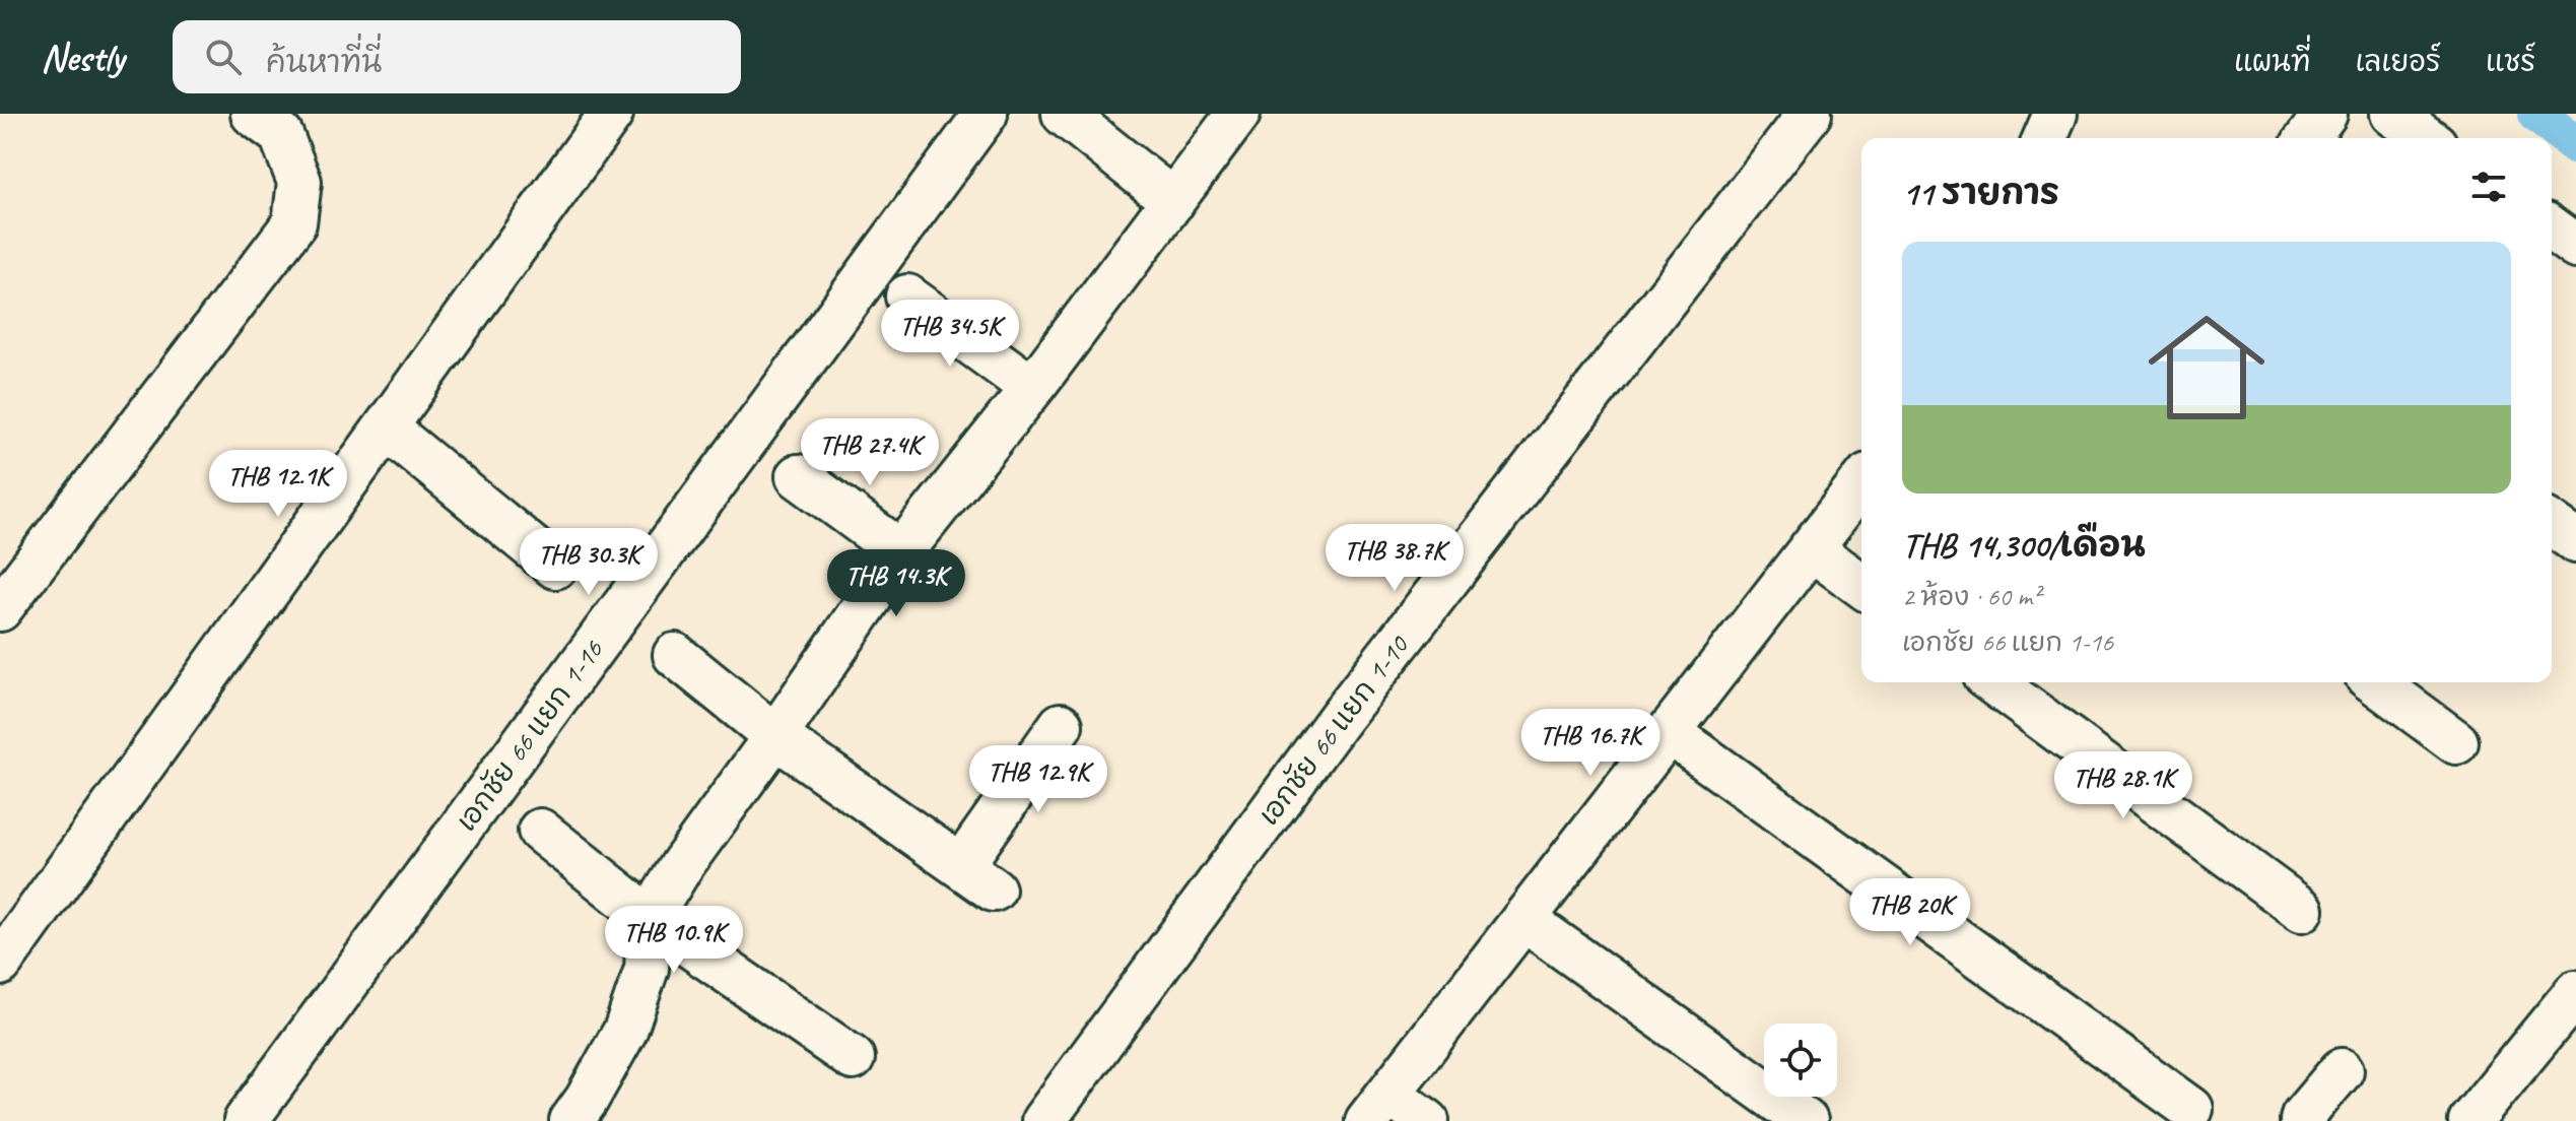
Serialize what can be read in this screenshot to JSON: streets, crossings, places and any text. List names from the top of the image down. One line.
{"streets":{"street":["เอกชัย 66 แยก 1-10","เอกชัย 66 แยก 1-16"]},"page":{"header":"Nestly","search":"ค้นหาที่นี่","nav":["แผนที่","เลเยอร์","แชร์"],"heading":"11 รายการ","list":[{"name":"THB 14,300/เดือน","note":"2 ห้อง · 60 m² · เอกชัย 66 แยก 1-16"}],"price":["THB 34.5K","THB 27.4K","THB 12.1K","THB 38.7K","THB 30.3K","THB 14.3K","THB 16.7K","THB 12.9K","THB 28.1K","THB 20K","THB 10.9K"]}}
